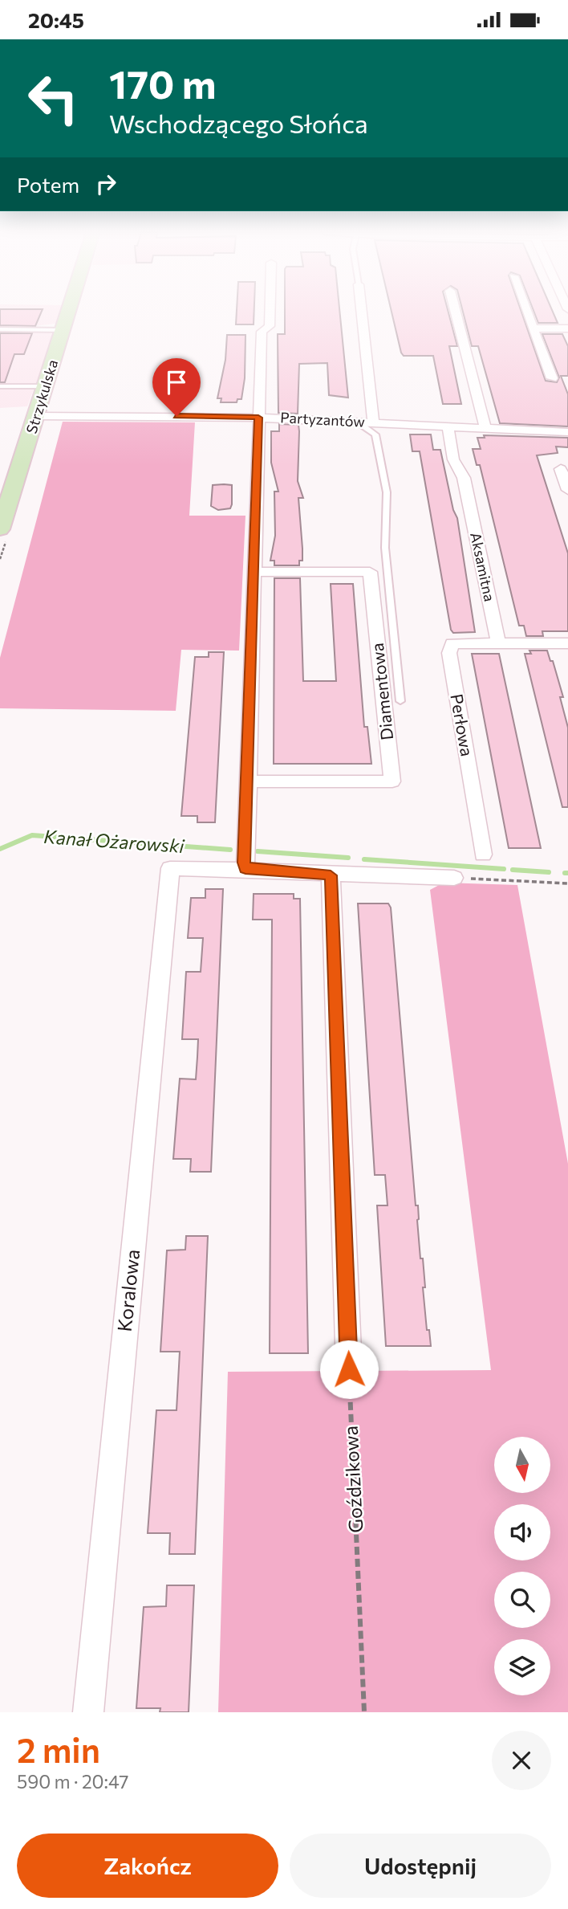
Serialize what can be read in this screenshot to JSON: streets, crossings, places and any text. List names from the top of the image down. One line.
{"streets":{"street":["Strzykulska","Partyzantów","Aksamitna","Diamentowa","Perłowa","Koralowa"],"path":["Goździkowa"]},"crossings":[["Strzykulska","Partyzantów"],["Partyzantów","Aksamitna"],["Aksamitna","Perłowa"]],"water":["Kanał Ożarowski"],"north":"bottom","page":{"status":"20:45","turn":["170 m","Wschodzącego Słońca"],"then":"Potem","heading":["2 min","590 m · 20:47"],"buttons":["Zakończ","Udostępnij"]}}
